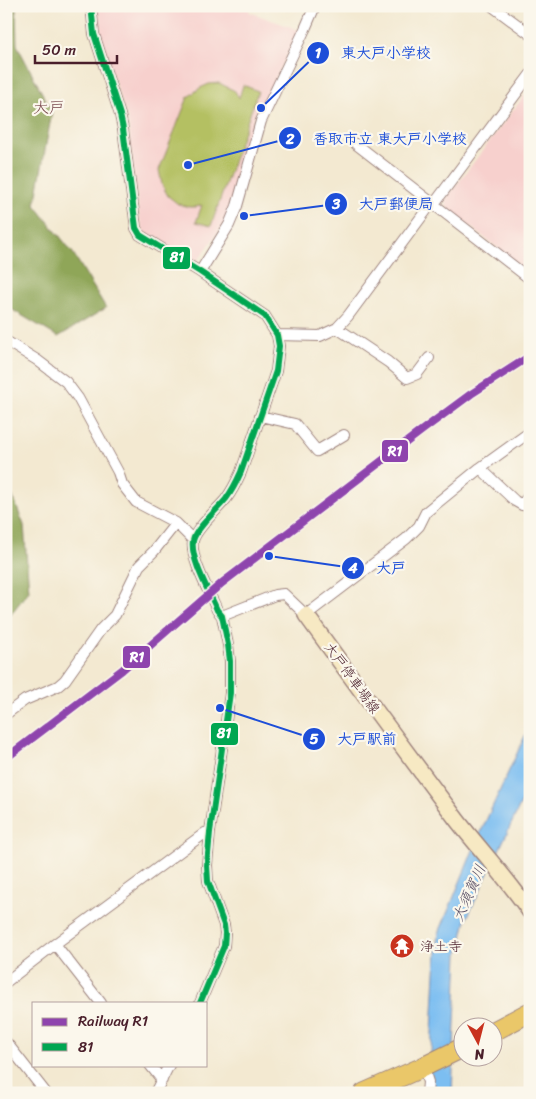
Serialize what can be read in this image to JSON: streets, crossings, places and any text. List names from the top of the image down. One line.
{"streets":{"main road":["大戸停車場線"]},"districts":["大戸"],"water":["大須賀川"],"places":{"other":["東大戸小学校","香取市立 東大戸小学校","大戸郵便局","大戸","大戸駅前"],"temple":["浄土寺"]},"lines":["transit line 81","rail line R1"],"legend":["Railway R1","81"],"scale_bar":"50 m","north":"bottom"}
